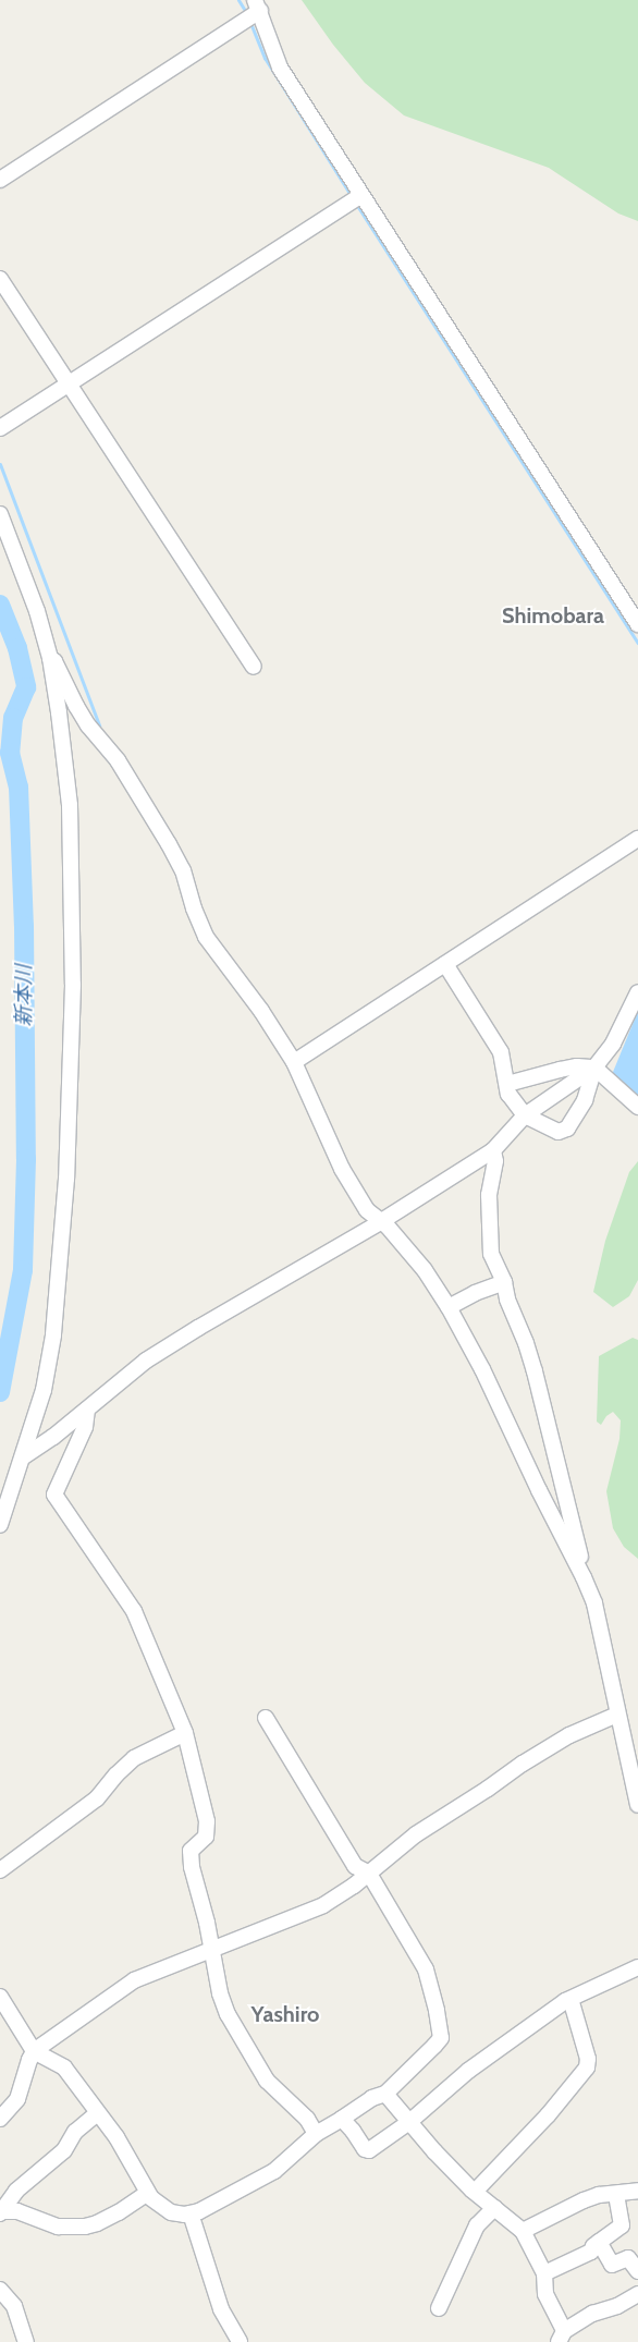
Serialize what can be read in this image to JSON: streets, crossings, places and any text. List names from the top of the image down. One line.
{"districts":["Shimobara","Yashiro"],"water":["新本川"]}
